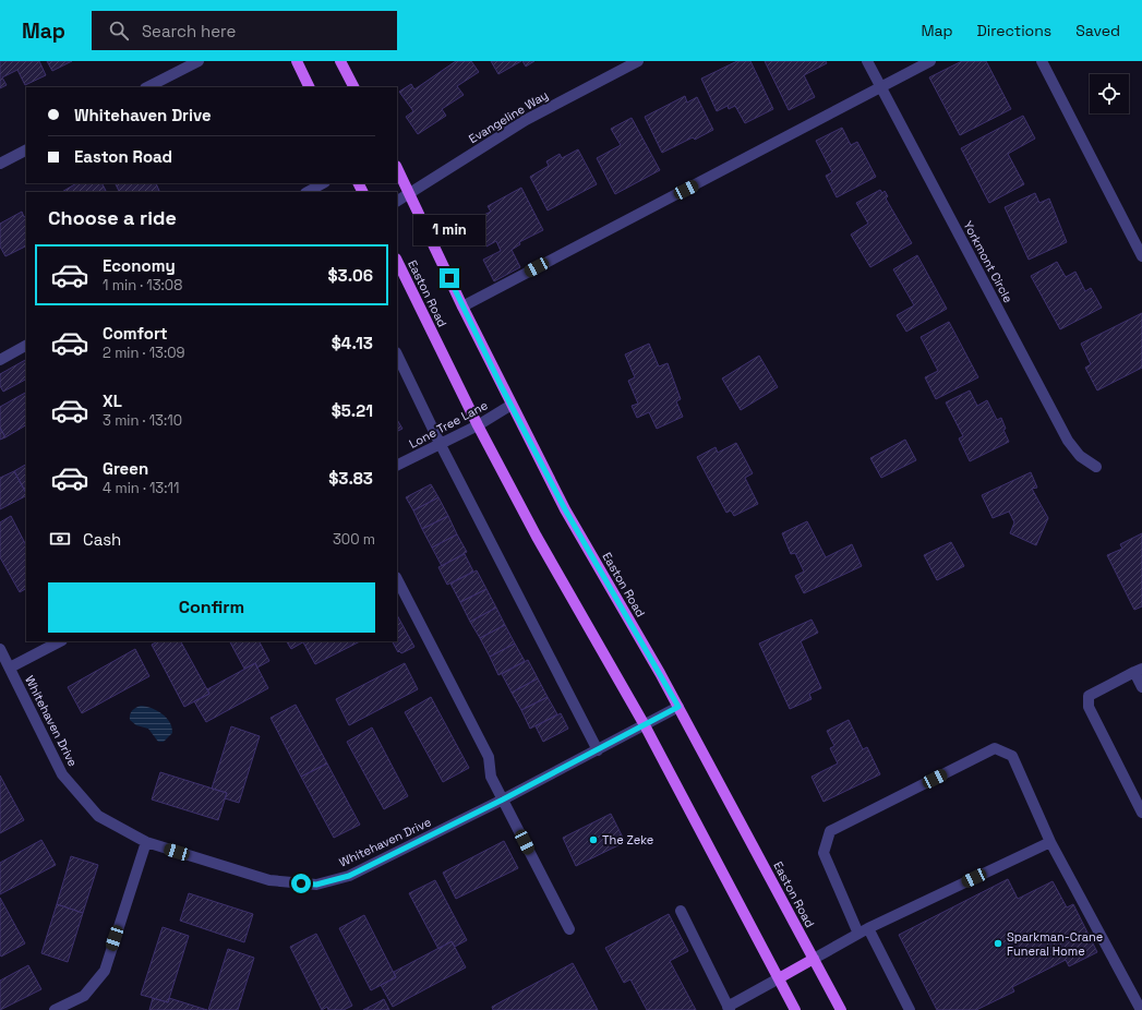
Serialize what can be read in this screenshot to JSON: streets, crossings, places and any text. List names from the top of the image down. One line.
{"streets":{"main road":["Easton Road"],"street":["Evangeline Way","Yorkmont Circle","Lone Tree Lane","Whitehaven Drive"]},"crossings":[["Evangeline Way","Easton Road"],["Easton Road","Lone Tree Lane"],["Easton Road","Whitehaven Drive"]],"places":["The Zeke","Sparkman-Crane Funeral Home"],"page":{"header":"Map","search":"Search here","nav":["Map","Directions","Saved"],"banner":["Whitehaven Drive","Easton Road"],"heading":"Choose a ride","bubble":"1 min","list":[{"name":"Economy","note":"1 min · 13:08","value":"$3.06"},{"name":"Comfort","note":"2 min · 13:09","value":"$4.13"},{"name":"XL","note":"3 min · 13:10","value":"$5.21"},{"name":"Green","note":"4 min · 13:11","value":"$3.83"}],"pay":["Cash","300 m"],"buttons":"Confirm"}}
